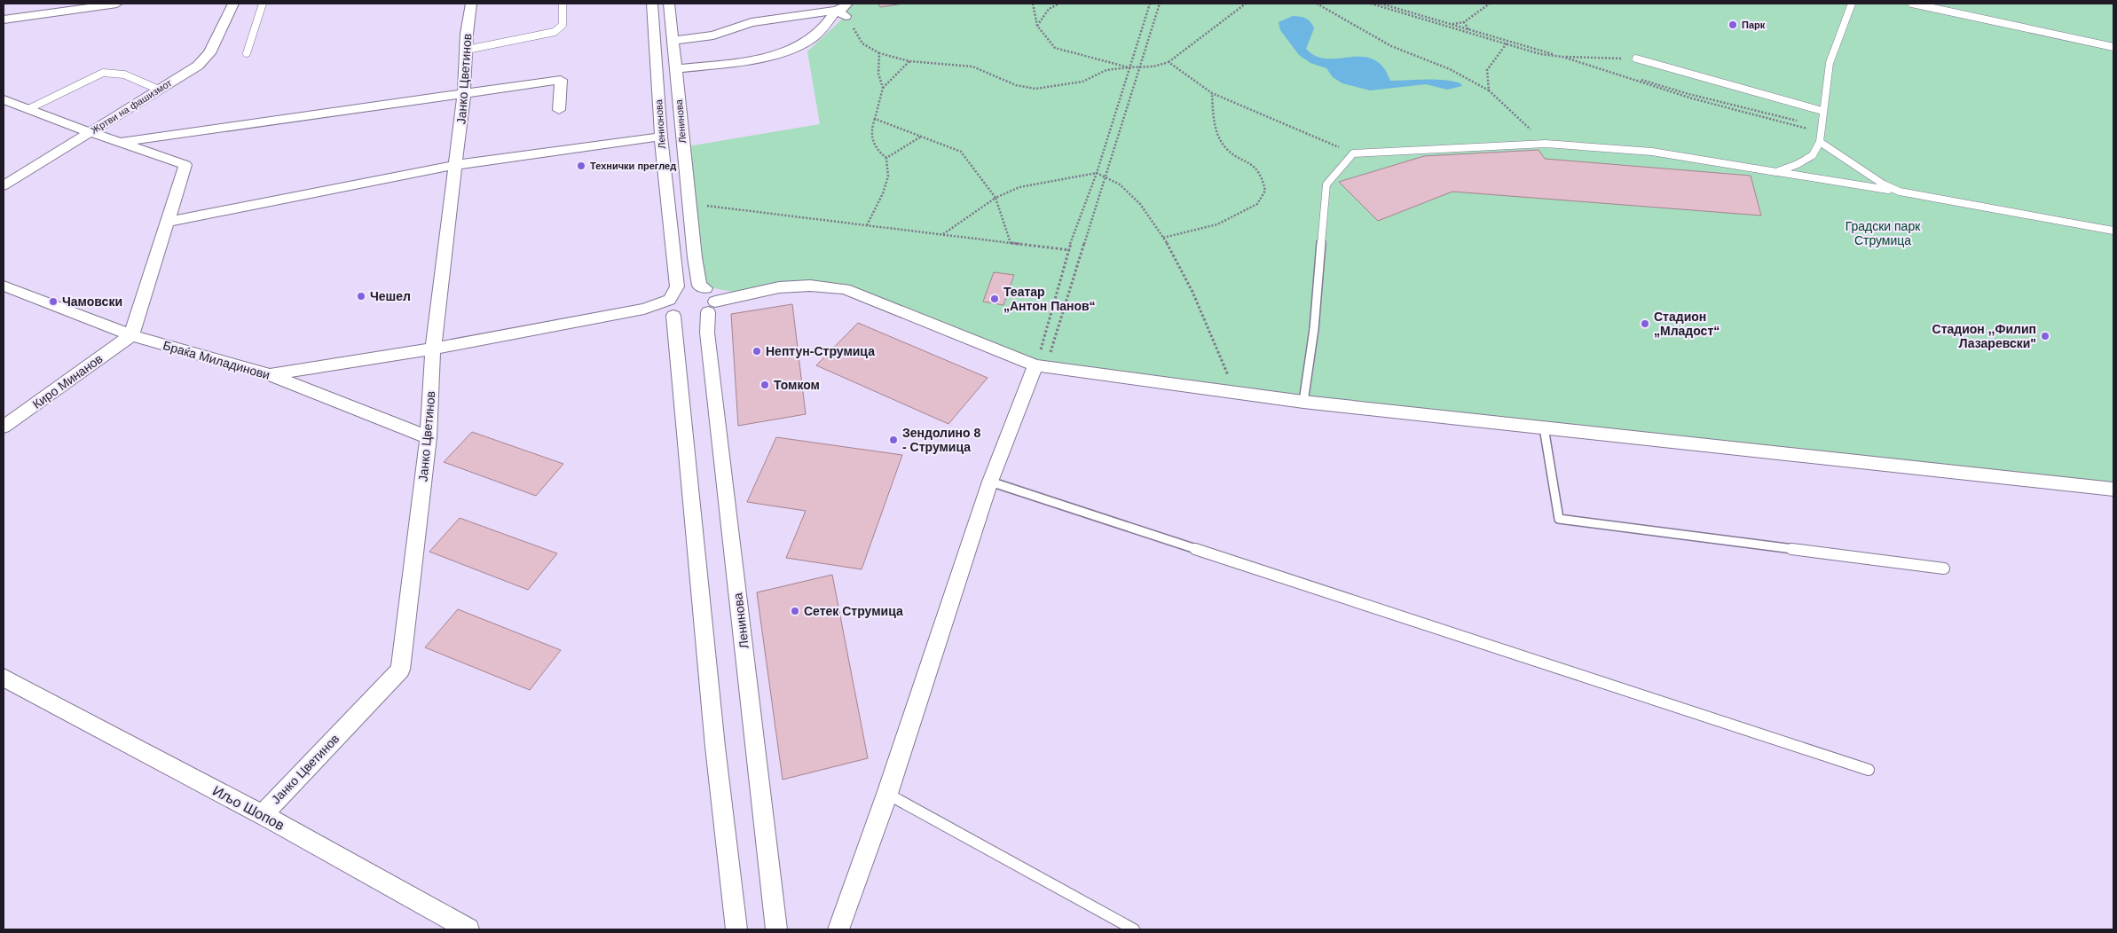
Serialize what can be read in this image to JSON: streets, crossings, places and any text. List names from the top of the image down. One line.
{"streets":{"street":["Јанко Цветинов","Жртви на фашизмот","Ленинова","Ленионова","Браќа Миладинови","Киро Минанов","Иљо Шопов"]},"crossings":[["Јанко Цветинов","Браќа Миладинови"],["Јанко Цветинов","Иљо Шопов"],["Ленинова","Ленионова"],["Браќа Миладинови","Киро Минанов"]],"parks":["Градски парк Струмица"],"places":["Парк","Технички преглед","Чешел","Театар „Антон Панов“","Чамовски","Стадион „Младост“","Стадион ,,Филип Лазаревски\"","Нептун-Струмица","Томком","Зендолино 8 - Струмица","Сетек Струмица"]}
